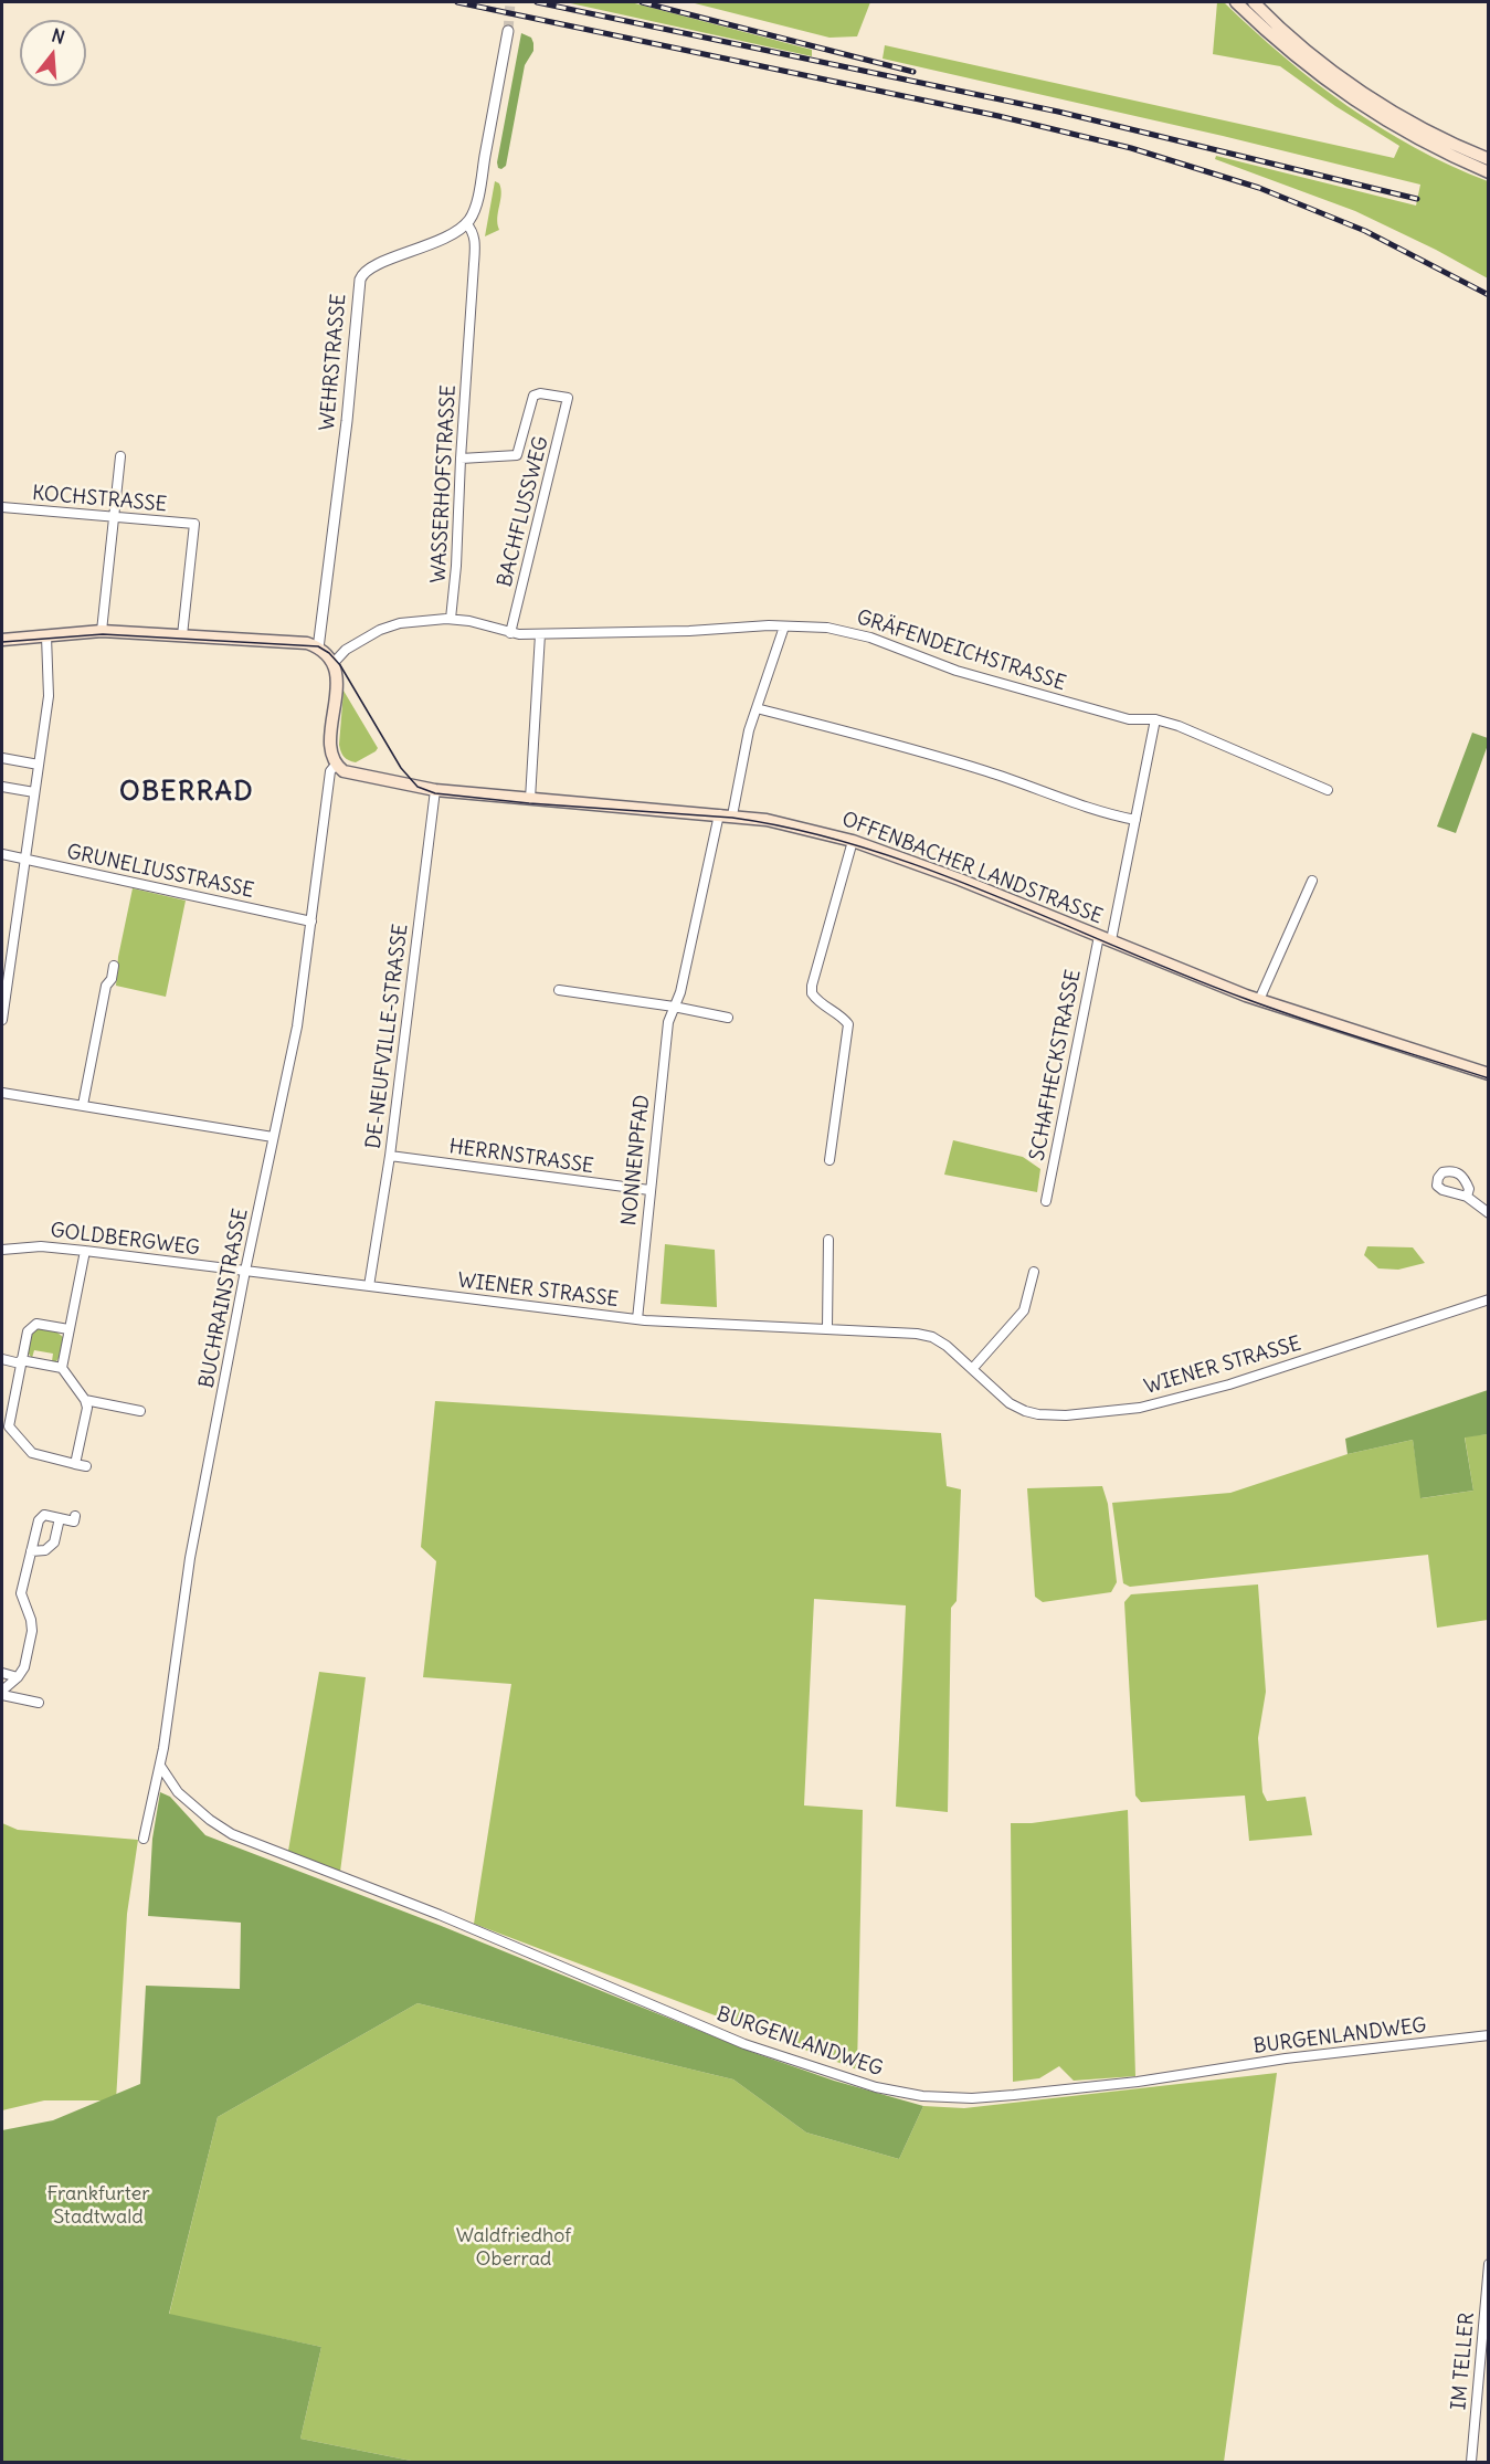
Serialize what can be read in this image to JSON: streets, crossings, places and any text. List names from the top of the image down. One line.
{"streets":{"main road":["OFFENBACHER LANDSTRASSE"],"street":["WEHRSTRASSE","WASSERHOFSTRASSE","KOCHSTRASSE","BACHFLUSSWEG","GRÄFENDEICHSTRASSE","GRUNELIUSSTRASSE","DE-NEUFVILLE-STRASSE","SCHAFHECKSTRASSE","HERRNSTRASSE","NONNENPFAD","GOLDBERGWEG","WIENER STRASSE","BUCHRAINSTRASSE","BURGENLANDWEG","IM TELLER"]},"crossings":[["WEHRSTRASSE","WASSERHOFSTRASSE"],["WASSERHOFSTRASSE","BACHFLUSSWEG"],["WASSERHOFSTRASSE","GRÄFENDEICHSTRASSE"],["BACHFLUSSWEG","GRÄFENDEICHSTRASSE"],["GRÄFENDEICHSTRASSE","SCHAFHECKSTRASSE"],["OFFENBACHER LANDSTRASSE","DE-NEUFVILLE-STRASSE"],["OFFENBACHER LANDSTRASSE","SCHAFHECKSTRASSE"],["OFFENBACHER LANDSTRASSE","NONNENPFAD"],["OFFENBACHER LANDSTRASSE","BUCHRAINSTRASSE"],["GRUNELIUSSTRASSE","BUCHRAINSTRASSE"],["DE-NEUFVILLE-STRASSE","HERRNSTRASSE"],["DE-NEUFVILLE-STRASSE","WIENER STRASSE"],["HERRNSTRASSE","NONNENPFAD"],["NONNENPFAD","WIENER STRASSE"],["GOLDBERGWEG","WIENER STRASSE"],["GOLDBERGWEG","BUCHRAINSTRASSE"],["WIENER STRASSE","BUCHRAINSTRASSE"],["BUCHRAINSTRASSE","BURGENLANDWEG"]],"districts":["OBERRAD"],"parks":["Frankfurter Stadtwald","Waldfriedhof Oberrad"],"north":"top"}
